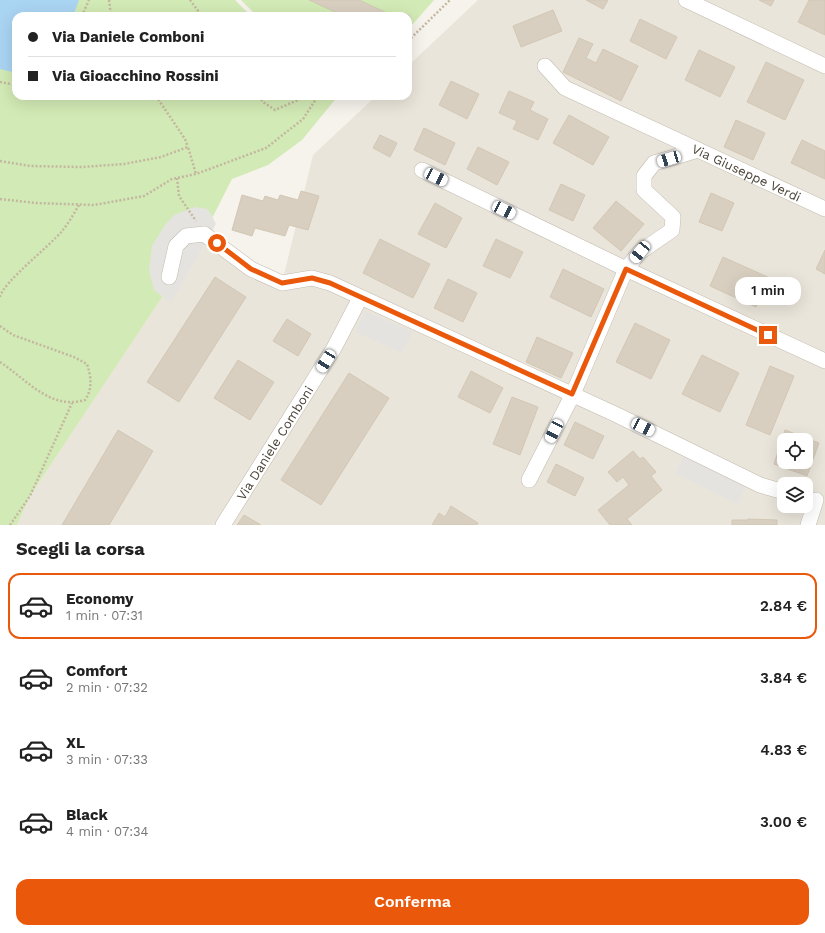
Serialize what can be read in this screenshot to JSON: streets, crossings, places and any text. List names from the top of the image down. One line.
{"streets":{"street":["Via Giuseppe Verdi","Via Daniele Comboni"]},"page":{"banner":["Via Daniele Comboni","Via Gioacchino Rossini"],"bubble":"1 min","heading":"Scegli la corsa","list":[{"name":"Economy","note":"1 min · 07:31","value":"2.84 €"},{"name":"Comfort","note":"2 min · 07:32","value":"3.84 €"},{"name":"XL","note":"3 min · 07:33","value":"4.83 €"},{"name":"Black","note":"4 min · 07:34","value":"3.00 €"}],"buttons":"Conferma"}}
